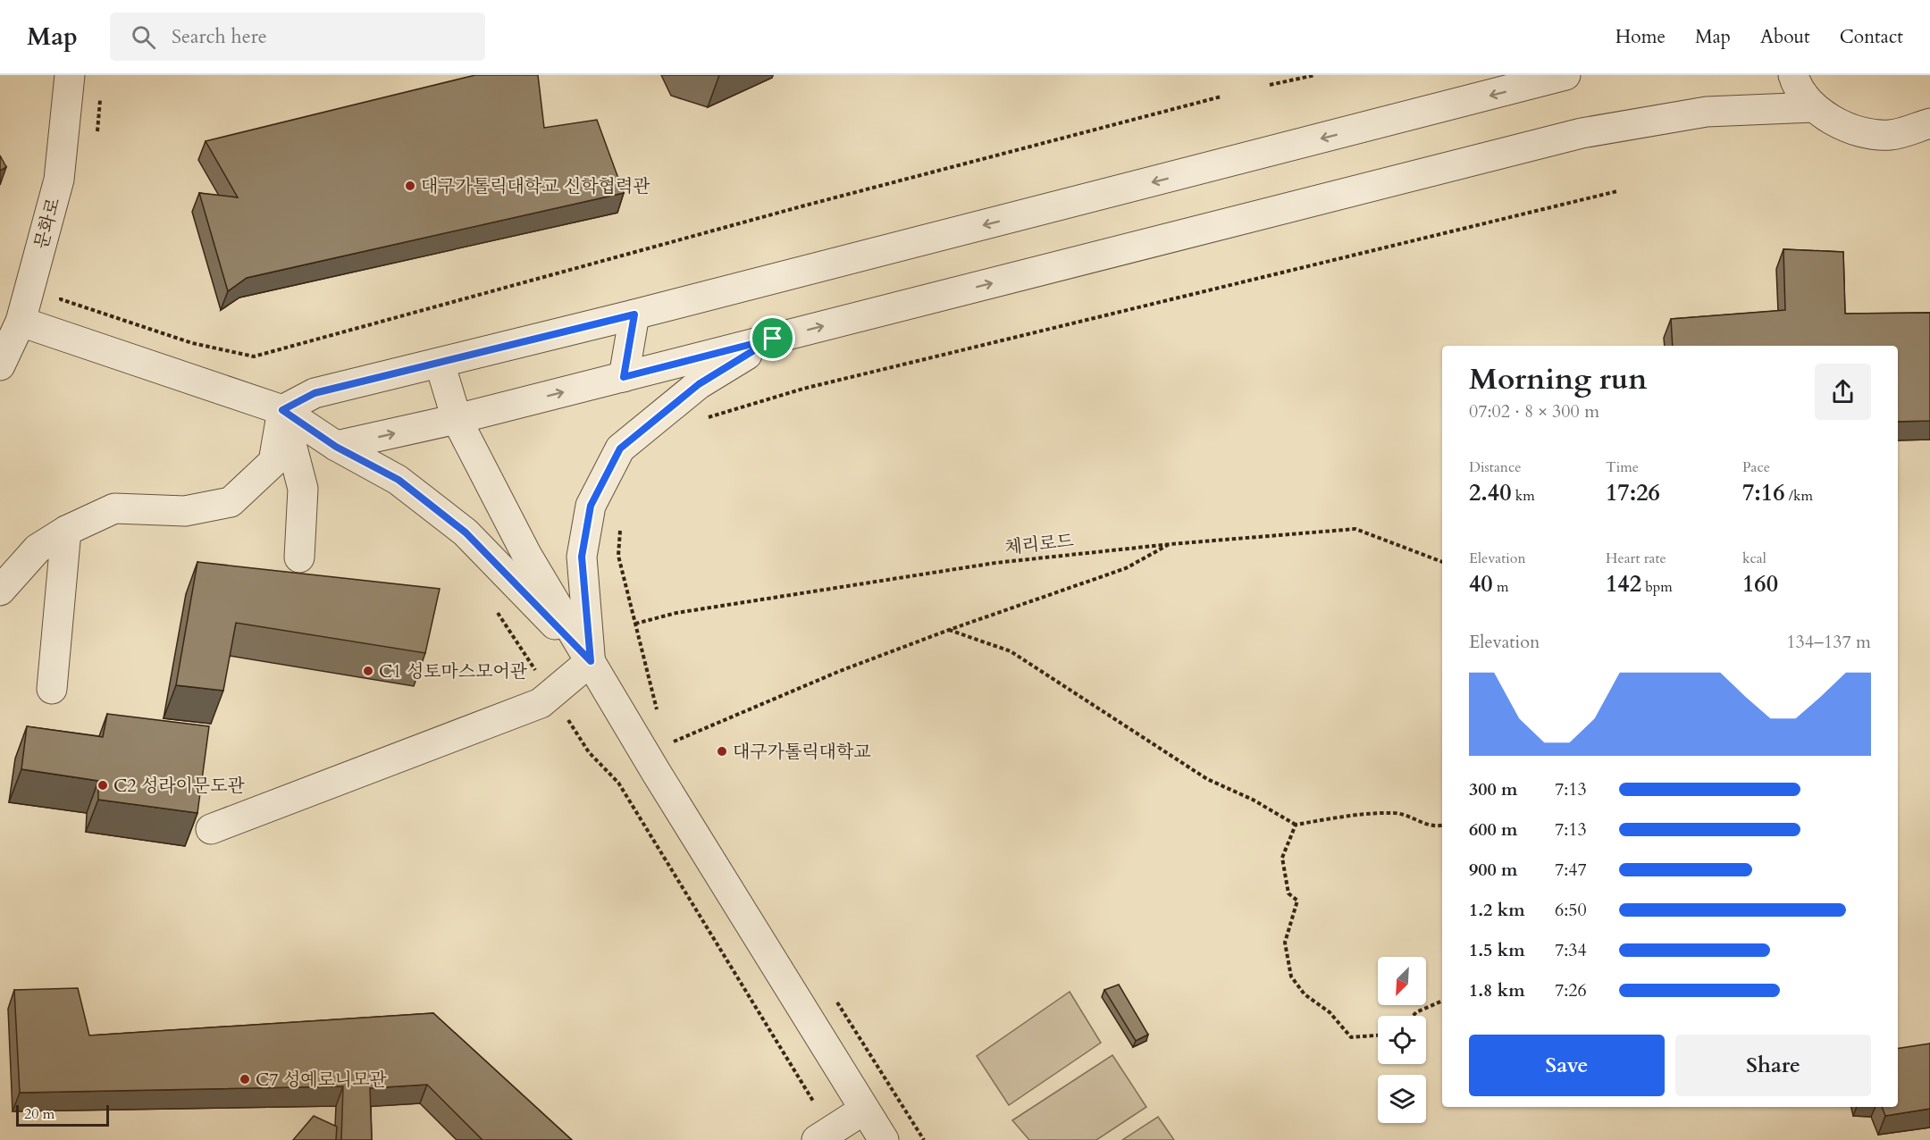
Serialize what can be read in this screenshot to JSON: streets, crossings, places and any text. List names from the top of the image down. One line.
{"streets":{"street":["문화로"],"path":["체리로드"]},"places":["대구가톨릭대학교 신학협력관","C1 성토마스모어관","대구가톨릭대학교","C2 성라이문도관","C7 성예로니모관"],"scale_bar":"20 m","north":"bottom left","page":{"header":"Map","search":"Search here","nav":["Home","Map","About","Contact"],"heading":["Morning run","07:02 · 8 × 300 m"],"stats":[["Distance","2.40 km"],["Time","17:26"],["Pace","7:16 /km"],["Elevation","40 m"],["Heart rate","142 bpm"],["kcal","160"]],"chart":["Elevation","134–137 m"],"list":[{"name":"300 m","note":"7:13"},{"name":"600 m","note":"7:13"},{"name":"900 m","note":"7:47"},{"name":"1.2 km","note":"6:50"},{"name":"1.5 km","note":"7:34"},{"name":"1.8 km","note":"7:26"}],"buttons":["Save","Share"],"scale":"20 m"}}
